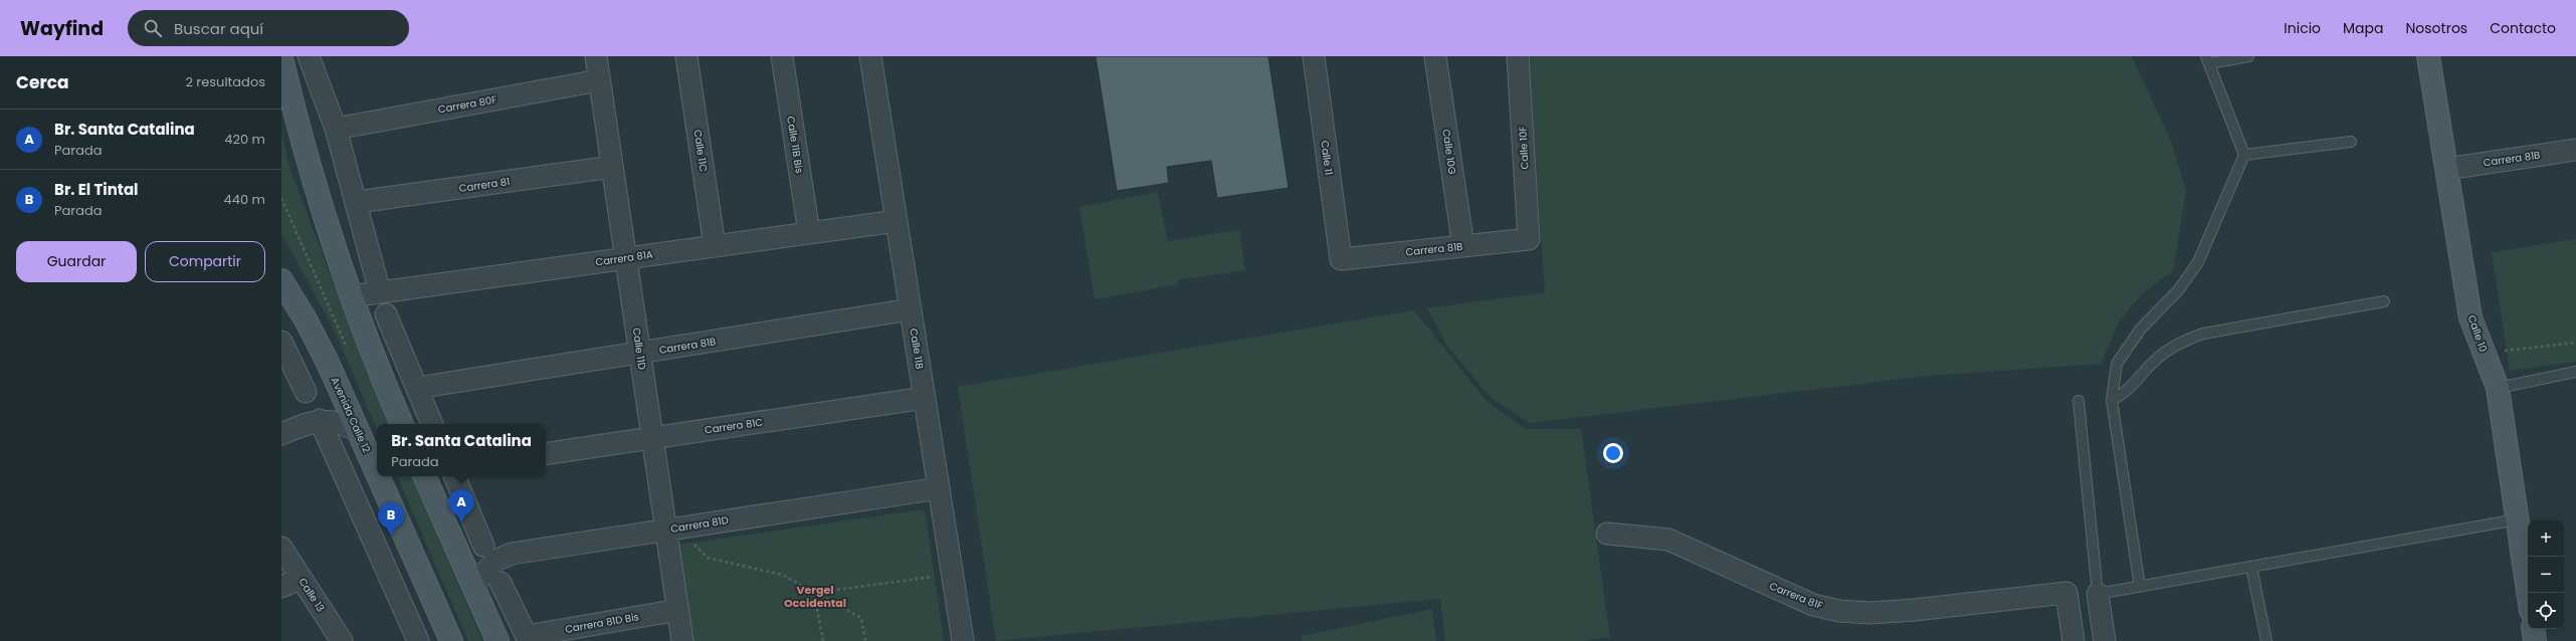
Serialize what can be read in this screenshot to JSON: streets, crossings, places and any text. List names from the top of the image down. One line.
{"streets":{"main road":["Calle 10","Avenida Calle 12"],"street":["Carrera 80F","Calle 11B Bis","Calle 10F","Calle 11C","Calle 10G","Calle 11","Carrera 81B","Carrera 81","Carrera 81A","Calle 11D","Calle 11B","Carrera 81C","Carrera 81D","Calle 13","Carrera 81F","Carrera 81D Bis"]},"crossings":[["Carrera 80F","Calle 11D"],["Calle 11B Bis","Carrera 81A"],["Calle 10F","Carrera 81B"],["Calle 11C","Carrera 81A"],["Calle 10G","Carrera 81B"],["Calle 11","Carrera 81B"],["Carrera 81B","Calle 10"],["Carrera 81B","Calle 11D"],["Carrera 81B","Calle 11B"],["Carrera 81","Calle 11D"],["Carrera 81A","Calle 11D"],["Carrera 81A","Calle 11B"],["Calle 11D","Carrera 81C"],["Calle 11D","Carrera 81D"],["Calle 11D","Carrera 81D Bis"],["Calle 11B","Carrera 81C"],["Calle 11B","Carrera 81D"]],"districts":["Vergel Occidental"],"page":{"header":"Wayfind","search":"Buscar aquí","nav":["Inicio","Mapa","Nosotros","Contacto"],"heading":["Cerca","2 resultados"],"list":[{"mark":"A","name":"Br. Santa Catalina","note":"Parada","value":"420 m"},{"mark":"B","name":"Br. El Tintal","note":"Parada","value":"440 m"}],"buttons":["Guardar","Compartir"],"popup":["Br. Santa Catalina","Parada"],"pins":["A","B"],"map_buttons":["+","−"]}}
